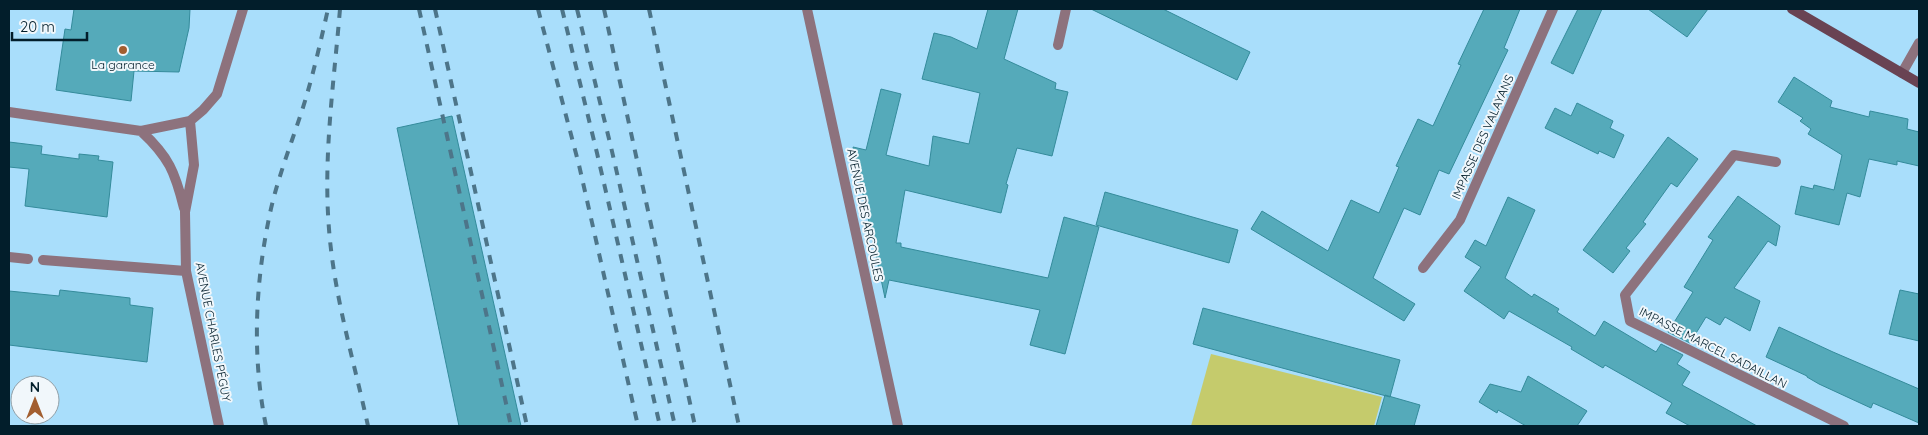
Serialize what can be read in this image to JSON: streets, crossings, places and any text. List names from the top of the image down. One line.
{"streets":{"street":["IMPASSE DES VALAYANS","AVENUE DES ARCOULES","AVENUE CHARLES PÉGUY","IMPASSE MARCEL SADAILLAN"]},"places":["La garance"],"scale_bar":"20 m","north":"top"}
